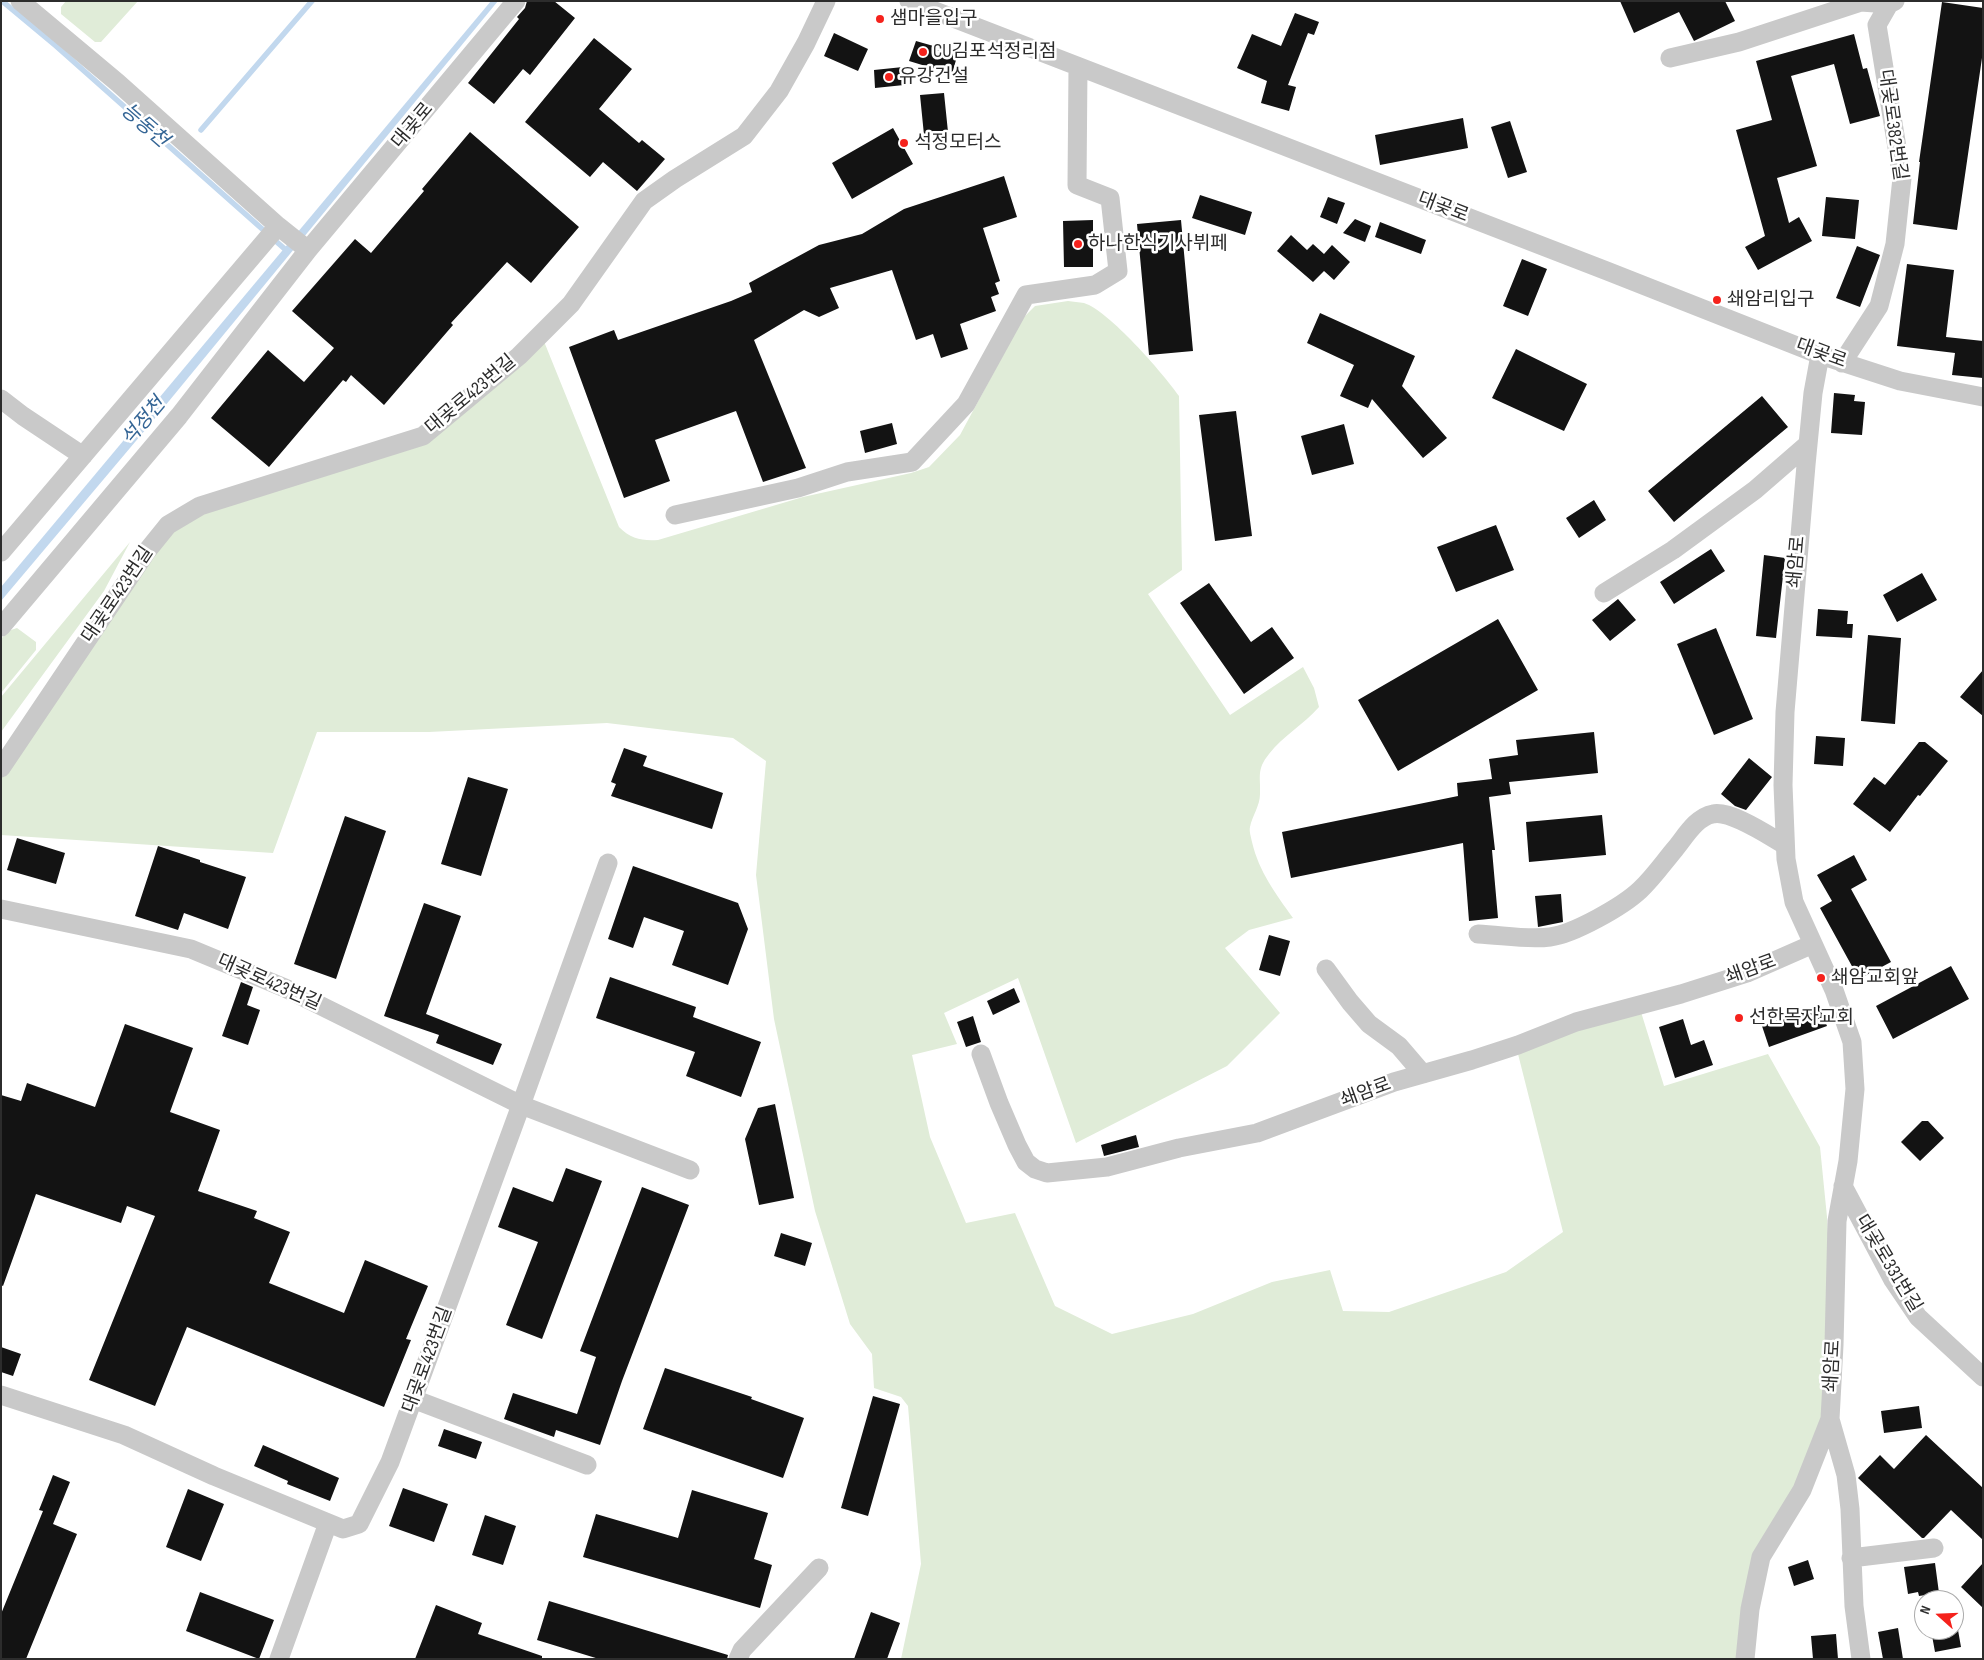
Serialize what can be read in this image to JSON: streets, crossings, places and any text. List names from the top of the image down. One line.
{"streets":{"street":["대곶로382번길","대곶로","대곶로423번길","쇄암로","대곶로331번길"]},"crossings":[["대곶로382번길","대곶로"],["대곶로","쇄암로"],["쇄암로","대곶로331번길"]],"water":["능동천","석정천"],"places":["샘마을입구","CU김포석정리점","유강건설","석정모터스","하나한식기사뷔페","쇄암리입구","쇄암교회앞","선한목자교회"],"north":"left"}
